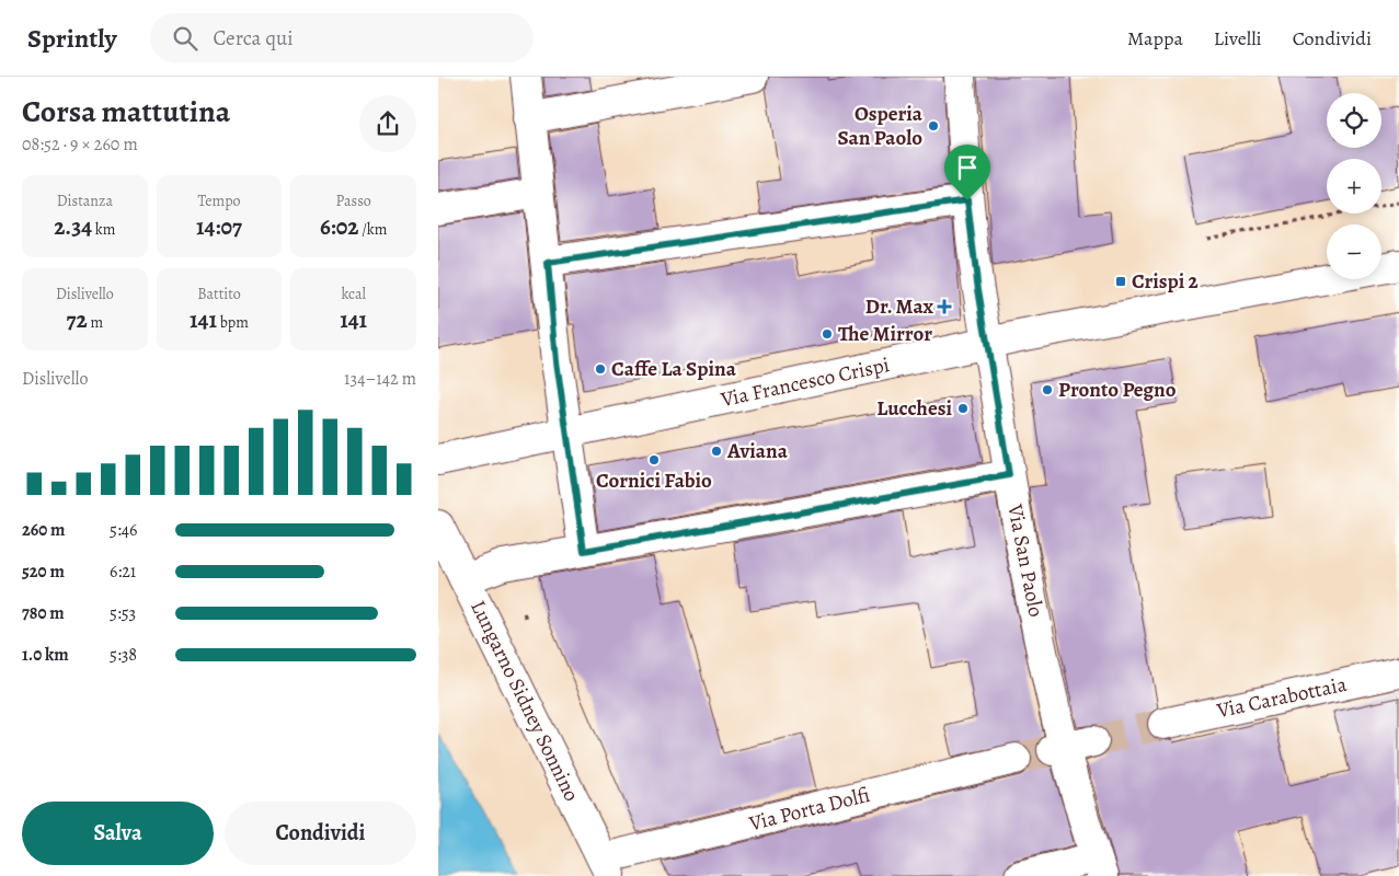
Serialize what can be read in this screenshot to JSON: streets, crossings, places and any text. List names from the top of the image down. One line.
{"streets":{"street":["Via Francesco Crispi","Via San Paolo","Via Carabottaia","Lungarno Sidney Sonnino","Via Porta Dolfi"]},"crossings":[["Via Francesco Crispi","Via San Paolo"],["Lungarno Sidney Sonnino","Via Porta Dolfi"]],"places":{"other":["Osperia San Paolo","The Mirror","Caffe La Spina","Pronto Pegno","Lucchesi","Aviana","Cornici Fabio"],"transit":["Crispi 2"],"health":["Dr. Max"]},"page":{"header":"Sprintly","search":"Cerca qui","nav":["Mappa","Livelli","Condividi"],"heading":["Corsa mattutina","08:52 · 9 × 260 m"],"map_buttons":["+","−"],"stats":[["Distanza","2.34 km"],["Tempo","14:07"],["Passo","6:02 /km"],["Dislivello","72 m"],["Battito","141 bpm"],["kcal","141"]],"chart":["Dislivello","134–142 m"],"list":[{"name":"260 m","note":"5:46"},{"name":"520 m","note":"6:21"},{"name":"780 m","note":"5:53"},{"name":"1.0 km","note":"5:38"}],"buttons":["Salva","Condividi"]}}
